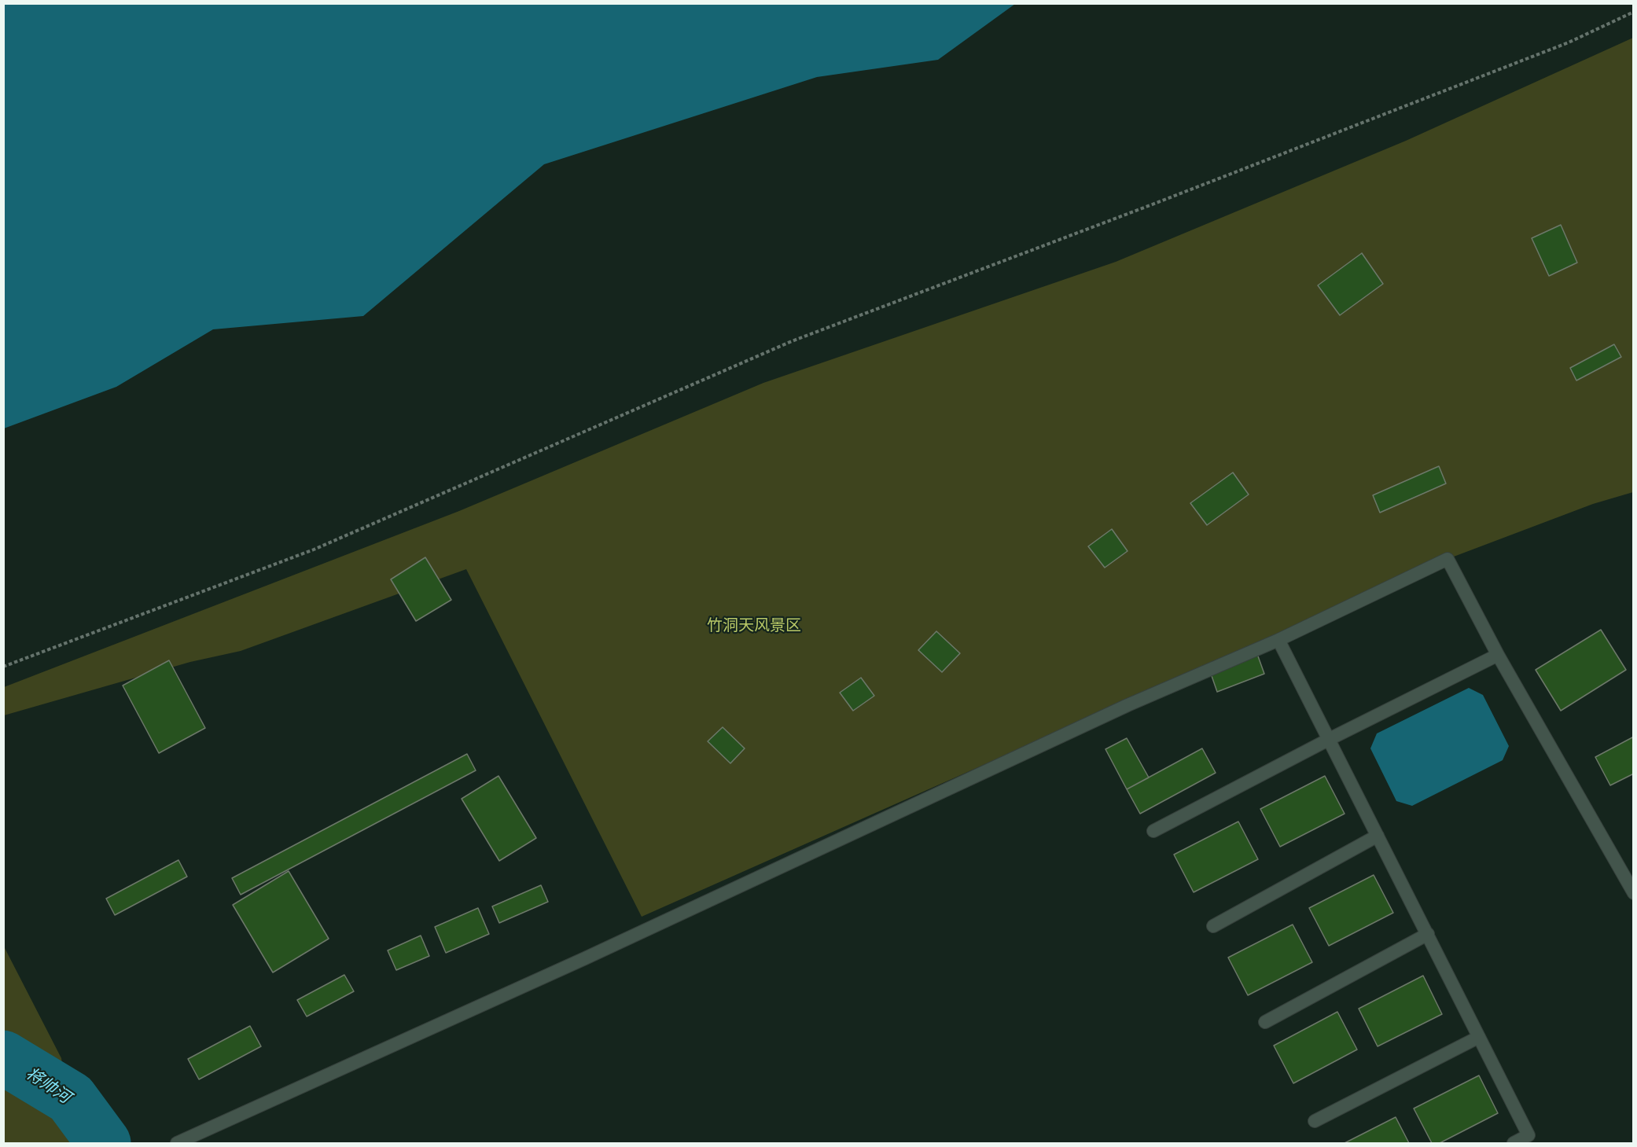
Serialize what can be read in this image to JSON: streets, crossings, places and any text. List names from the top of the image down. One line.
{"water":["将帅河"],"parks":["竹洞天风景区"]}
